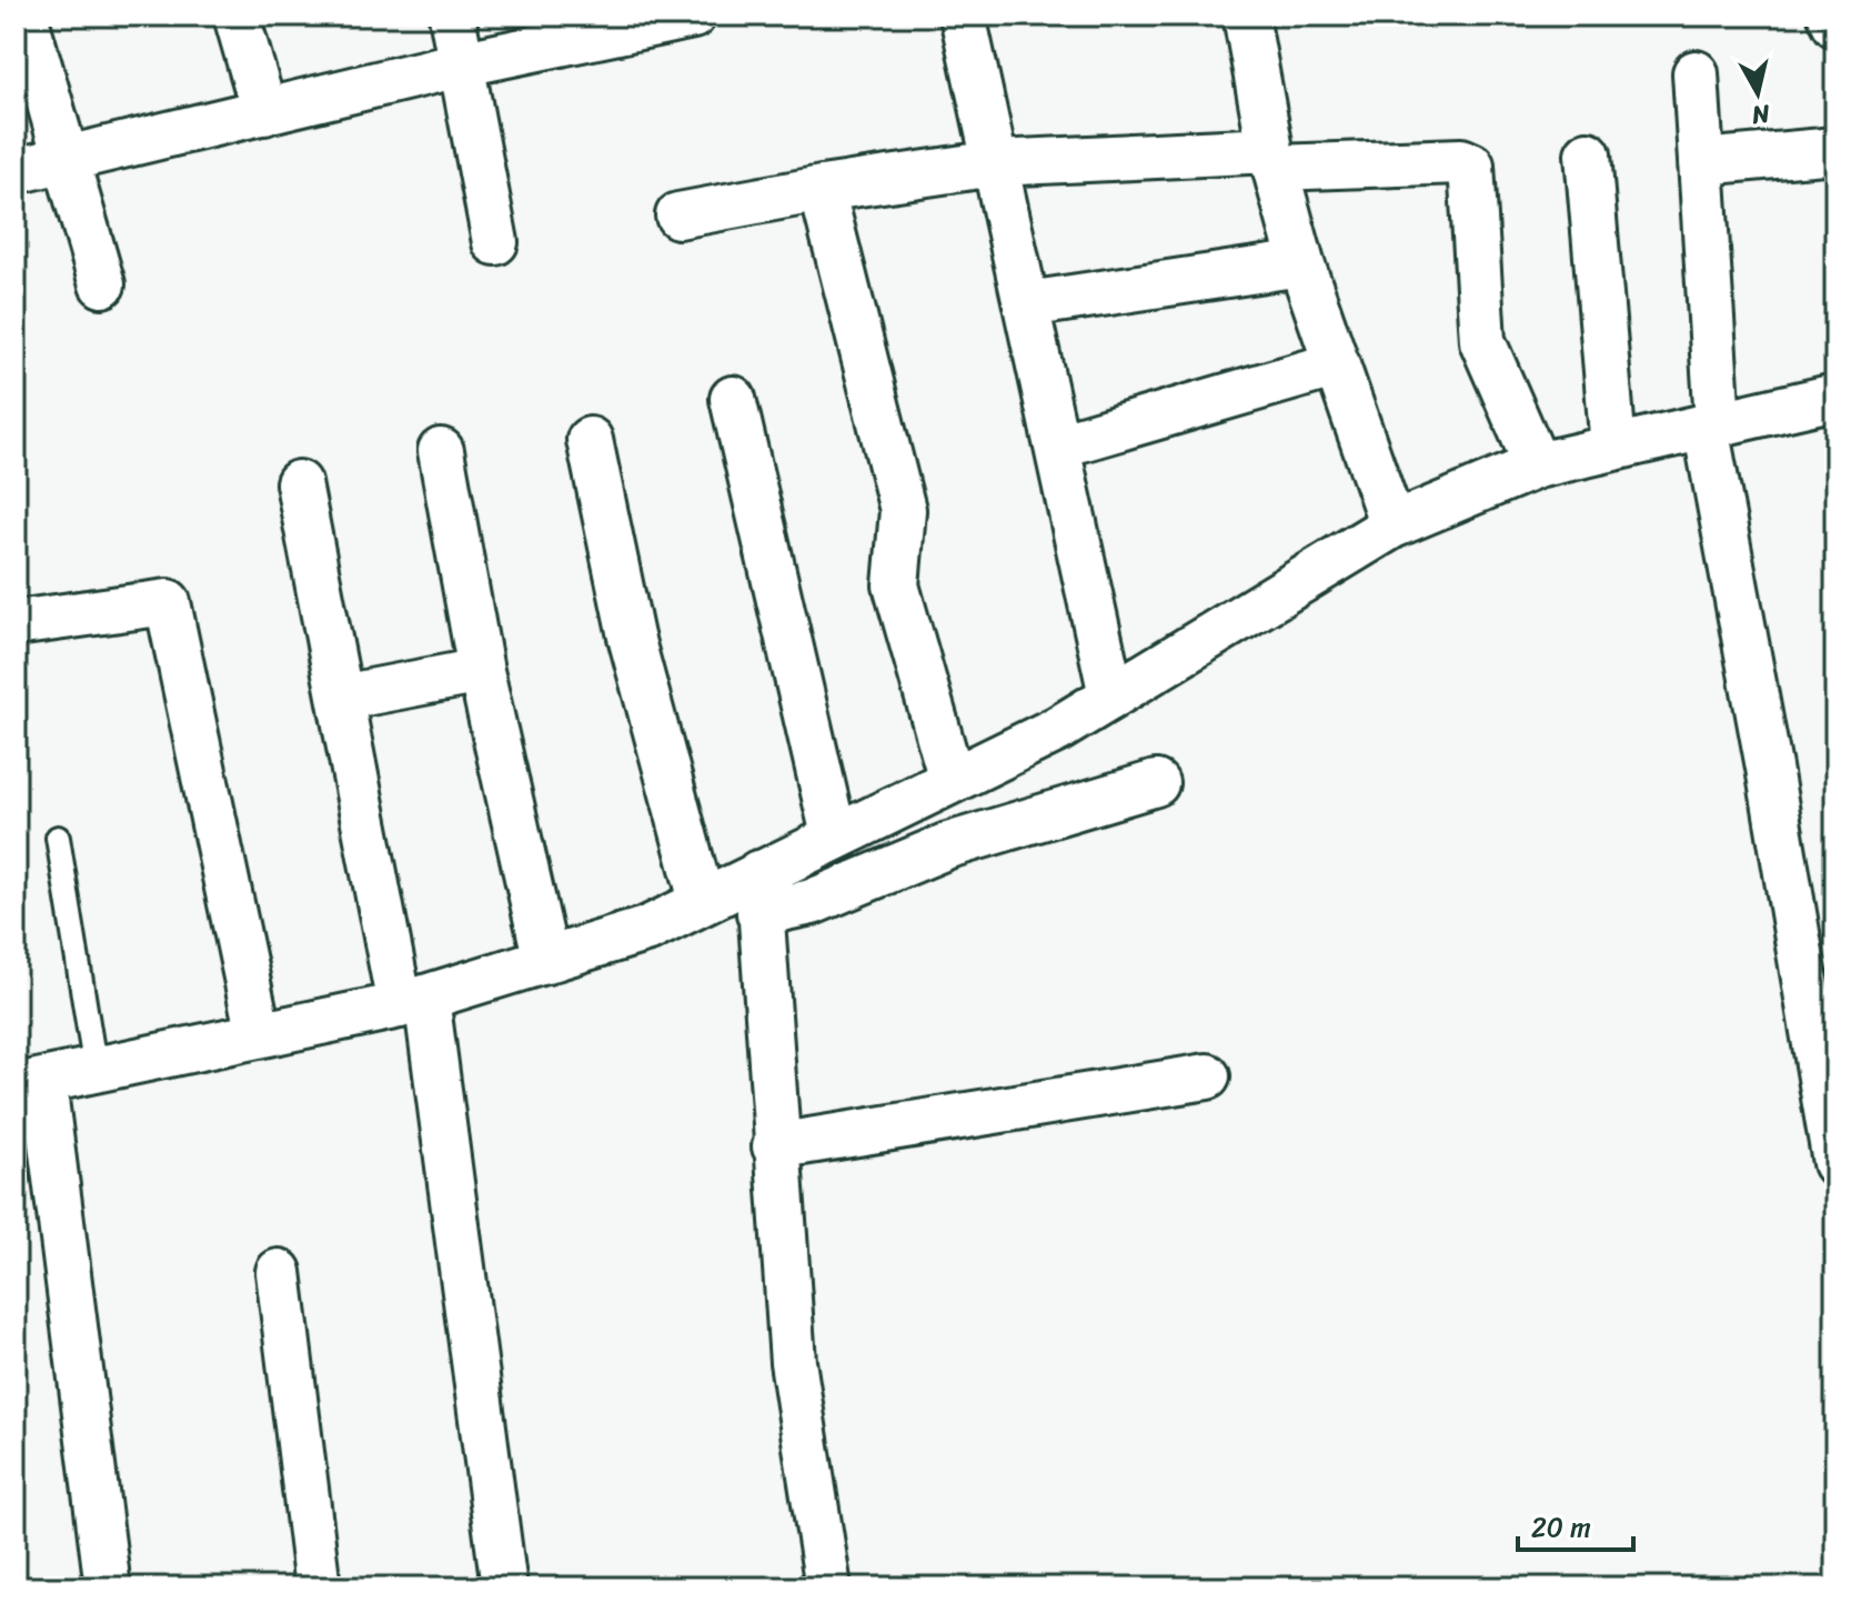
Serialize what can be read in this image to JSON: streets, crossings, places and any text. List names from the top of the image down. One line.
{"scale_bar":"20 m","north":"bottom"}
